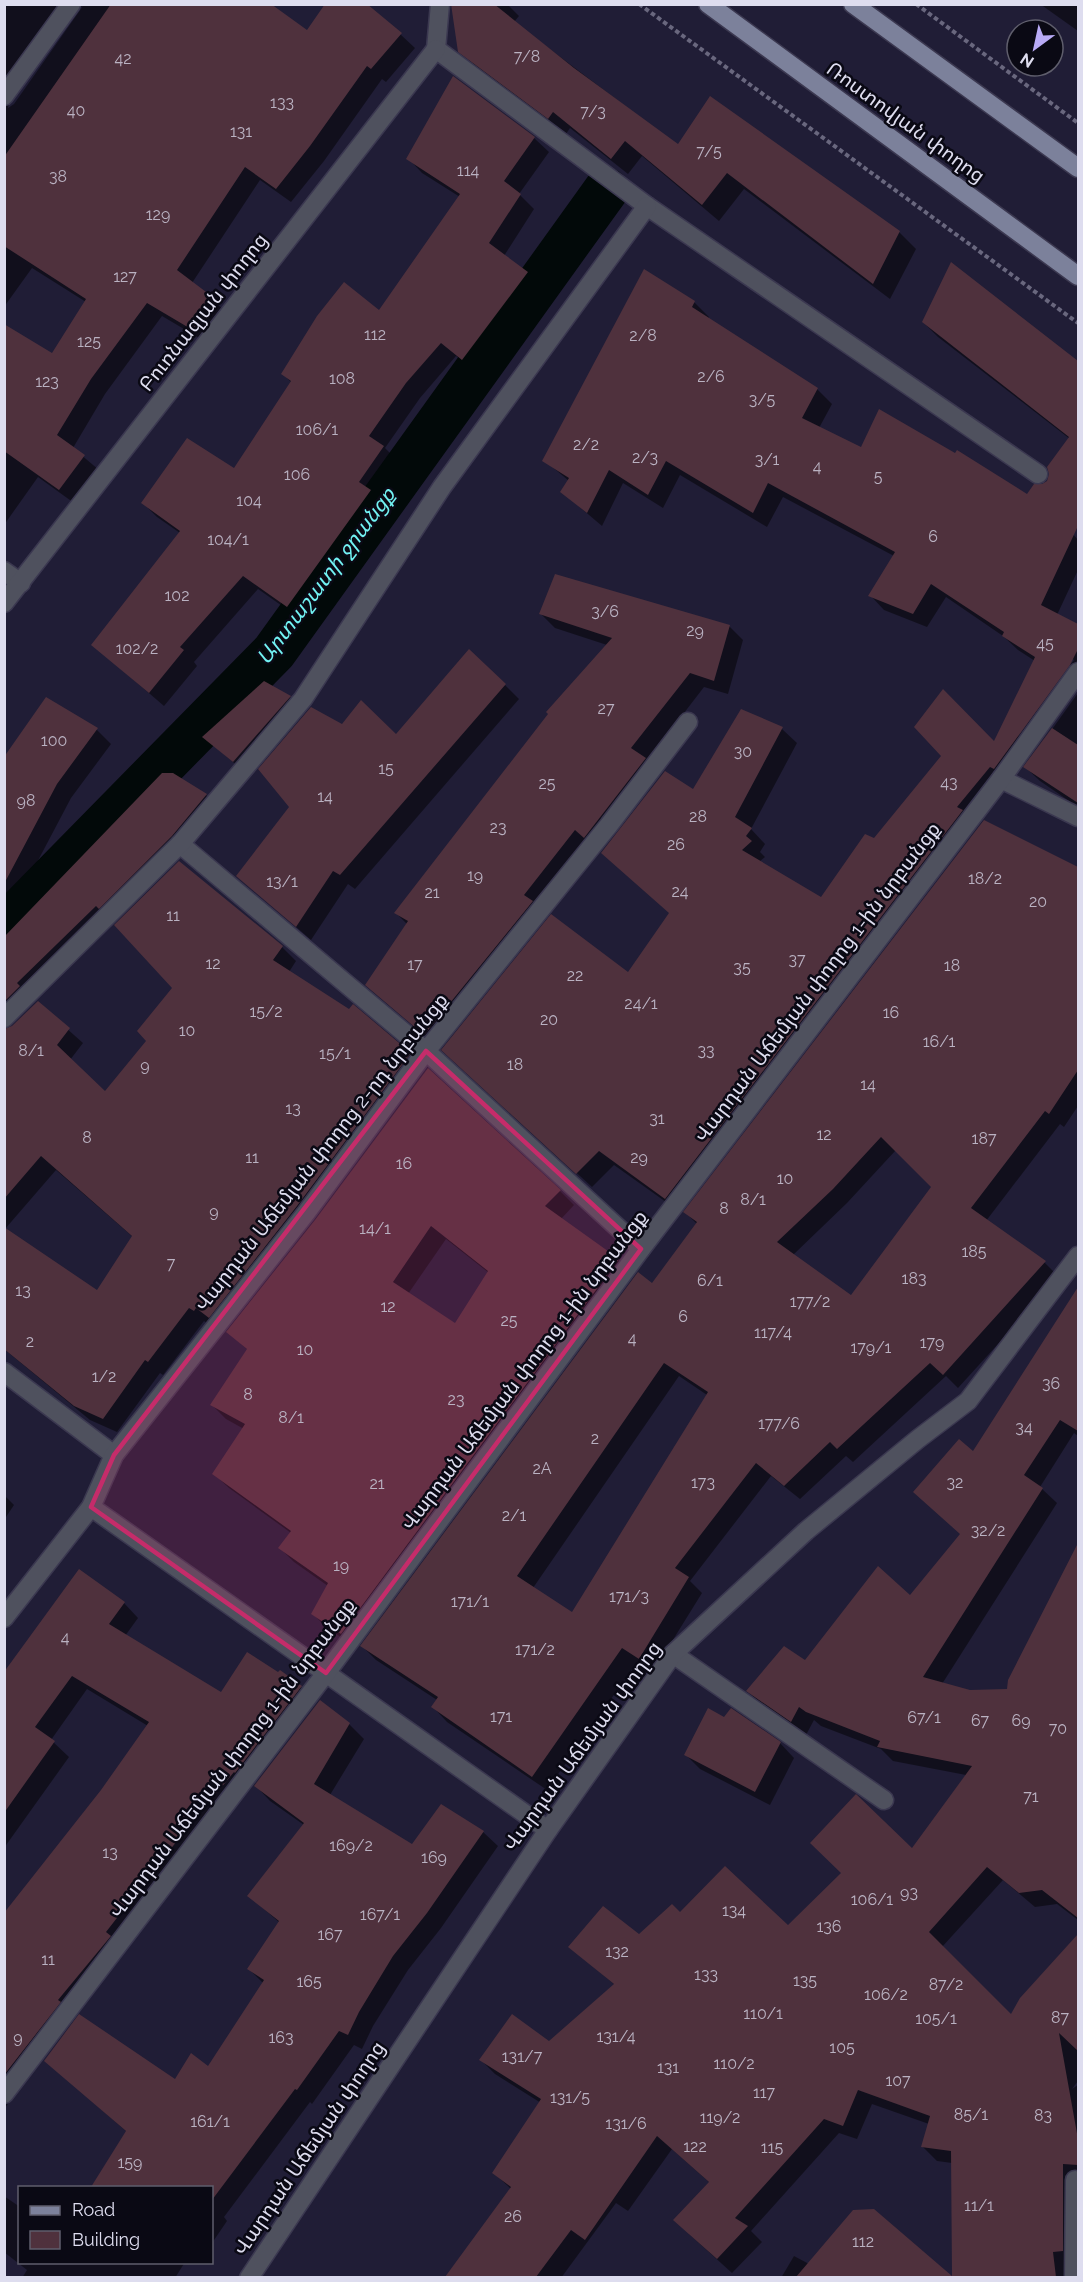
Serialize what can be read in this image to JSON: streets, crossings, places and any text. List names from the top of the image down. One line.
{"streets":{"main road":["Ռոստովյան փողոց"],"street":["Բուռնազյան փողոց","Վարդան Աճեմյան փողոց 1-ին նրբանցք","Վարդան Աճեմյան փողոց 2-րդ նրբանցք","Վարդան Աճեմյան փողոց"]},"water":["Արտաշատի ջրանցք"],"house_numbers":["7/8","42","133","40","7/3","131","7/5","114","38","129","127","112","2/8","125","2/6","108","123","3/5","106/1","2/2","2/3","3/1","4","106","5","104","6","104/1","102","3/6","29","45","102/2","27","100","30","15","43","25","14","98","28","23","26","19","18/2","13/1","24","21","20","11","37","12","17","18","35","22","24/1","15/2","16","20","10","16/1","8/1","33","15/1","18","9","14","13","31","12","8","187","11","29","16","10","8/1","8","9","14/1","185","7","183","6/1","13","177/2","12","6","25","117/4","4","2","179","179/1","10","1/2","36","8","23","8/1","177/6","34","2","2А","173","32","21","2/1","32/2","19","171/3","171/1","4","171/2","171","67/1","67","69","70","71","169/2","13","169","93","106/1","134","167/1","136","167","132","11","133","135","165","87/2","106/2","110/1","87","105/1","131/4","9","163","105","131/7","110/2","131","107","117","131/5","85/1","83","119/2","161/1","131/6","122","115","159","11/1","26","112"],"legend":["Road","Building"],"north":"bottom left"}
